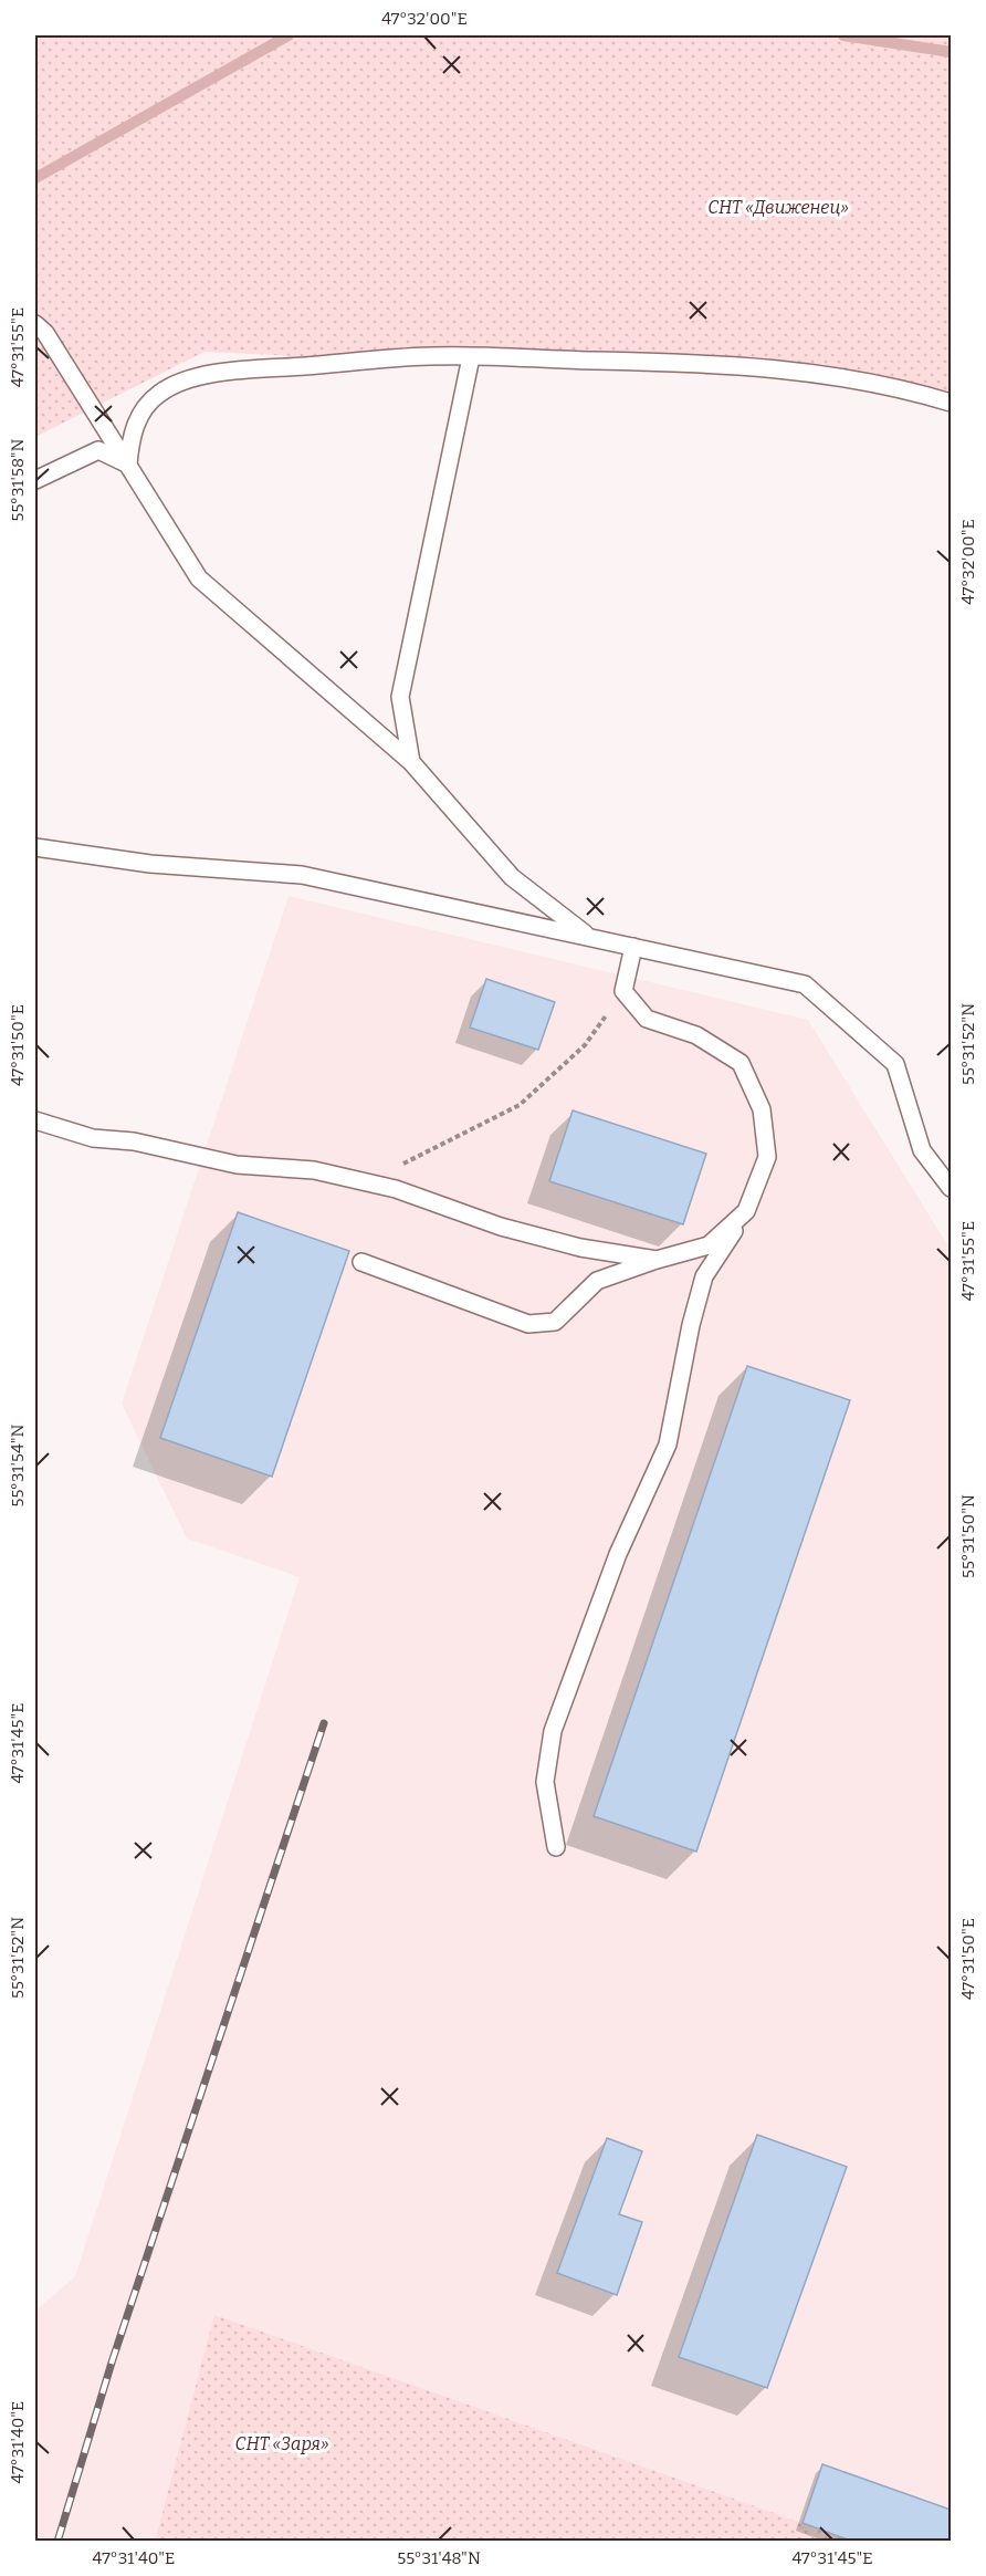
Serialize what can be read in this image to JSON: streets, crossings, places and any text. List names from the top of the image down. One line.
{"parks":["СНТ «Движенец»","СНТ «Заря»"],"coordinates":["47°32'00\"E","47°31'55\"E","55°31'58\"N","55°31'52\"N","47°31'50\"E","55°31'54\"N","55°31'50\"N","47°31'45\"E","47°31'40\"E","55°31'48\"N"]}
